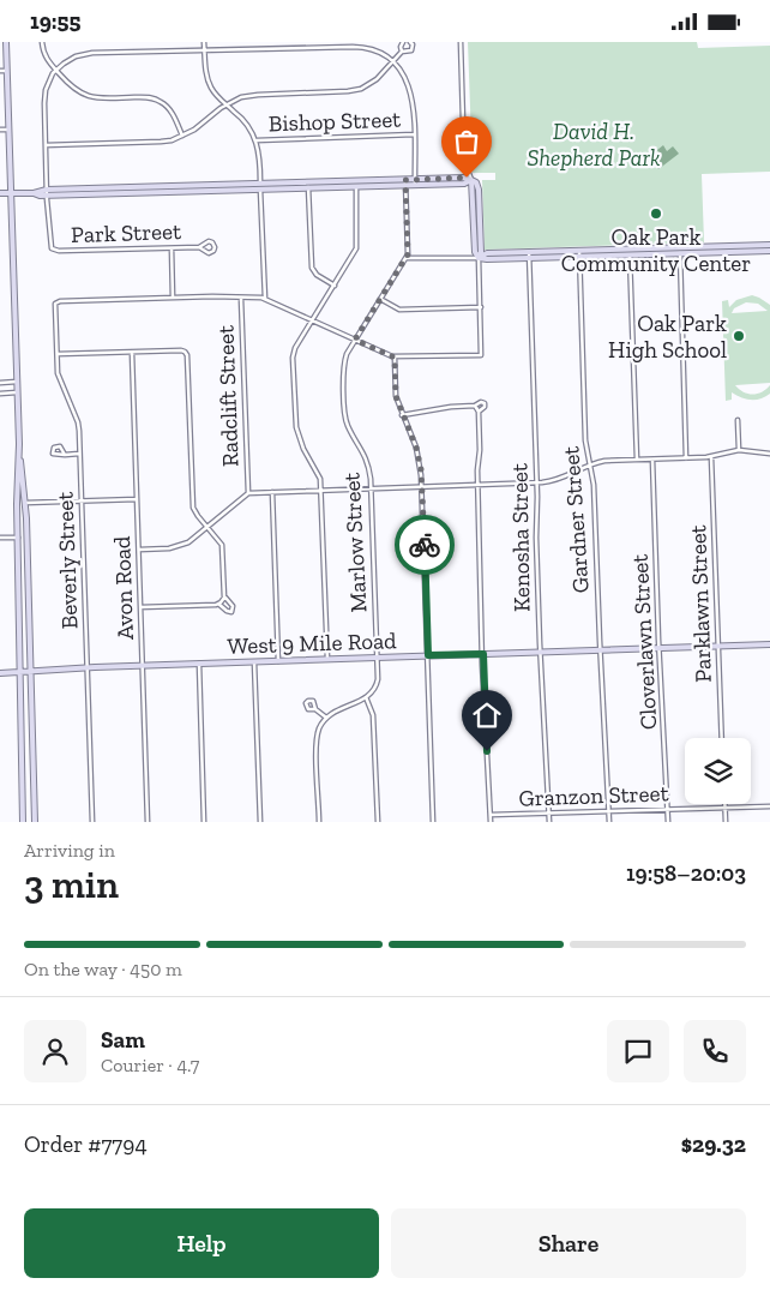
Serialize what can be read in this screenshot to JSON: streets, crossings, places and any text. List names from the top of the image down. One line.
{"streets":{"main road":["West 9 Mile Road"],"street":["Bishop Street","Park Street","Radclift Street","Gardner Street","Kenosha Street","Marlow Street","Beverly Street","Avon Road","Parklawn Street","Cloverlawn Street","Granzon Street"]},"crossings":[["Gardner Street","West 9 Mile Road"],["Gardner Street","Granzon Street"],["Kenosha Street","West 9 Mile Road"],["Kenosha Street","Granzon Street"],["Marlow Street","West 9 Mile Road"],["Beverly Street","West 9 Mile Road"],["Avon Road","West 9 Mile Road"],["Parklawn Street","West 9 Mile Road"],["Cloverlawn Street","West 9 Mile Road"],["Cloverlawn Street","Granzon Street"]],"parks":["David H. Shepherd Park"],"places":["Oak Park Community Center","Oak Park High School"],"page":{"status":"19:55","heading":["3 min","Arriving in","19:58–20:03"],"panel":["Sam","Courier · 4.7","Order #7794","$29.32"],"bar":"On the way · 450 m","buttons":["Help","Share"]}}
